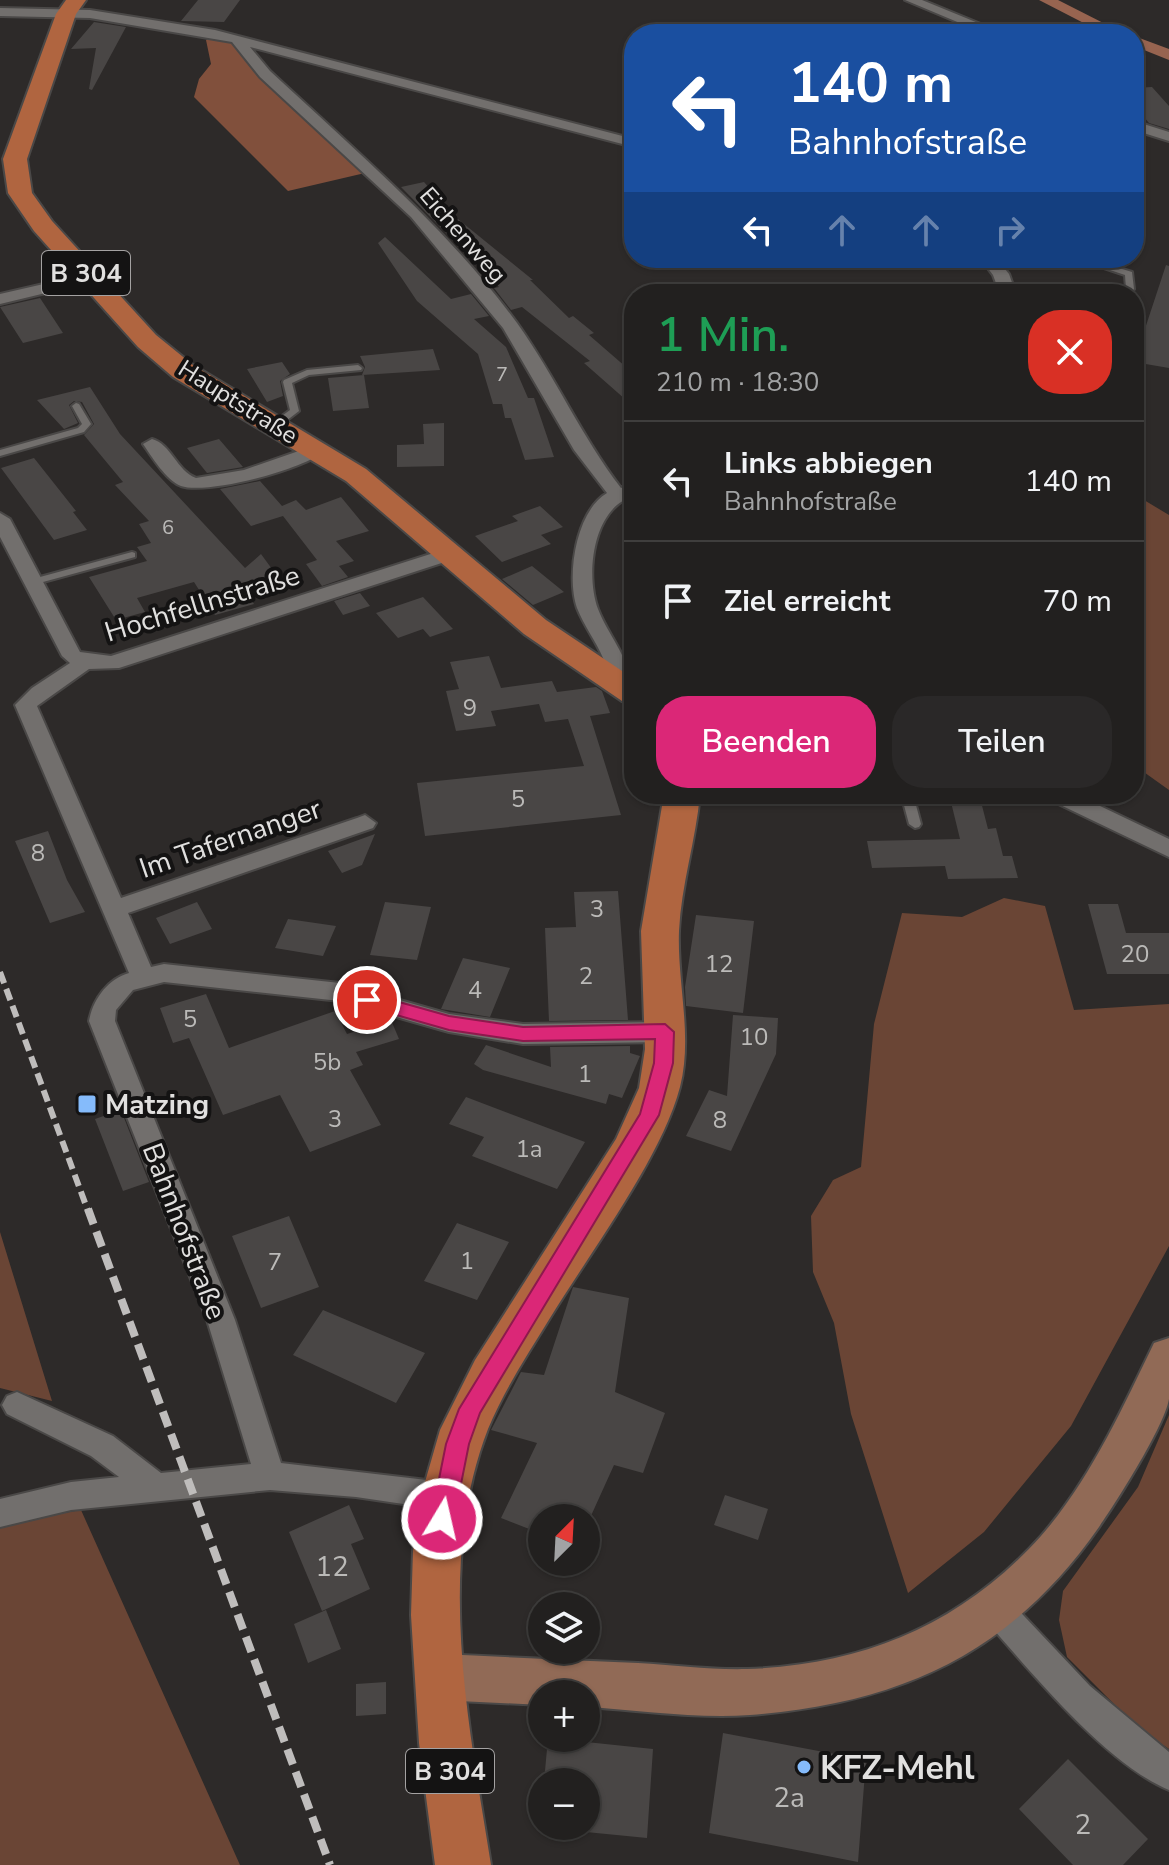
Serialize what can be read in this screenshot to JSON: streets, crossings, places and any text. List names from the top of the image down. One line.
{"streets":{"main road":["B 304","Hauptstraße"],"street":["Eichenweg","Hochfellnstraße","Im Tafernanger","Bahnhofstraße"]},"crossings":[["Hauptstraße","Hochfellnstraße"],["Hochfellnstraße","Im Tafernanger"],["Im Tafernanger","Bahnhofstraße"]],"places":{"transit":["Matzing"],"other":["KFZ-Mehl"]},"house_numbers":["7","6","9","5","8","3","20","12","2","4","5","10","5b","1","3","8","1a","1","7","12","2a","2"],"north":"top right","page":{"turn":["140 m","Bahnhofstraße"],"heading":["1 Min.","210 m · 18:30"],"list":[{"name":"Links abbiegen","note":"Bahnhofstraße","value":"140 m"},{"name":"Ziel erreicht","value":"70 m"}],"buttons":["Beenden","Teilen"],"map_buttons":["+","−"]}}
